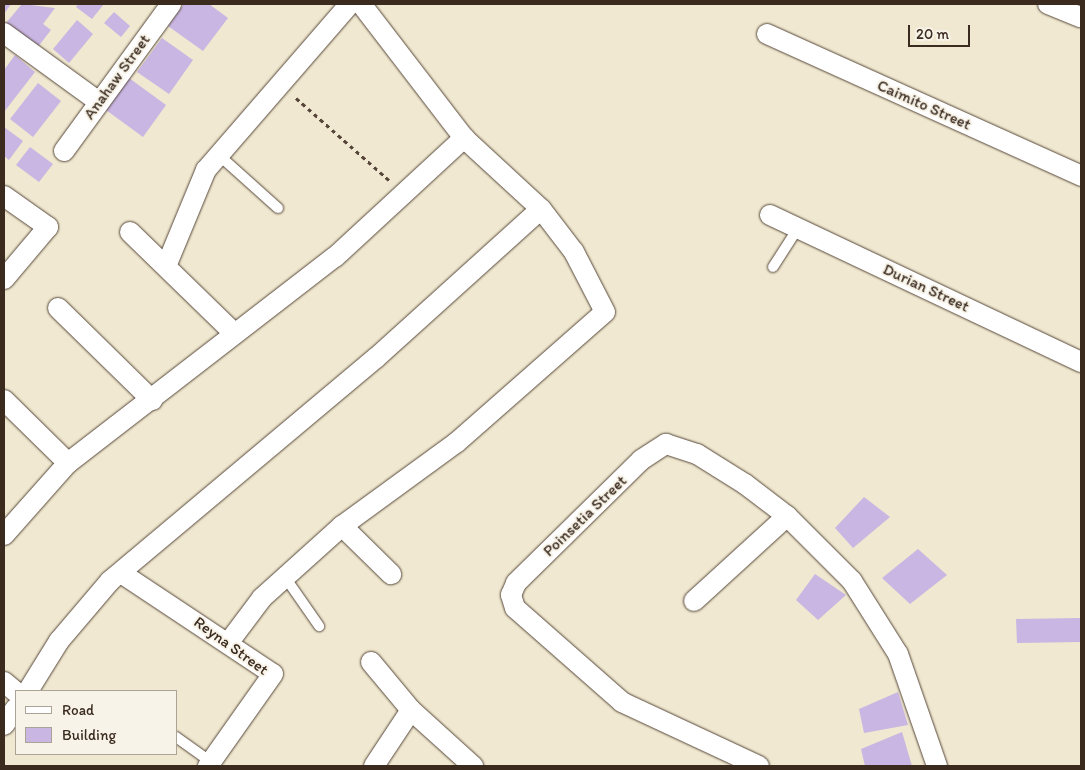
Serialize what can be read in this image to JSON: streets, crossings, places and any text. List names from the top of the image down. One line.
{"streets":{"street":["Anahaw Street","Caimito Street","Durian Street","Poinsetia Street","Reyna Street"]},"legend":["Road","Building"],"scale_bar":"20 m"}
